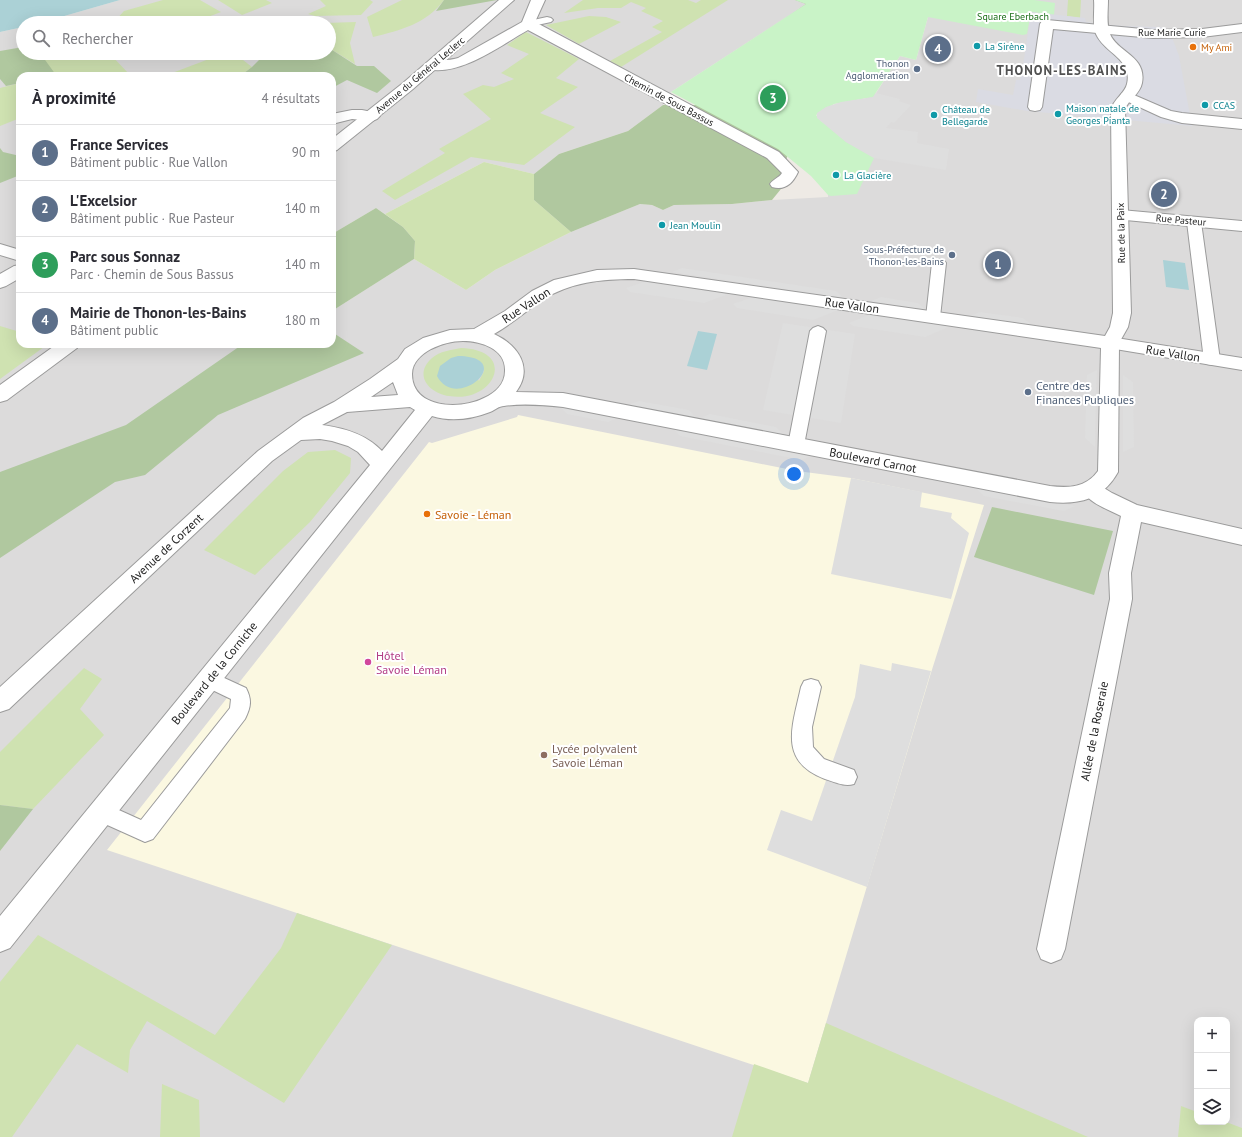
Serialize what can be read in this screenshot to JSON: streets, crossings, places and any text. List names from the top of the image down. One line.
{"streets":{"street":["Rue Marie Curie","Avenue du Général Leclerc","Chemin de Sous Bassus","Rue Pasteur","Rue de la Paix","Rue Vallon","Boulevard Carnot","Avenue de Corzent","Boulevard de la Corniche","Allée de la Roseraie"]},"crossings":[["Rue Marie Curie","Rue de la Paix"],["Rue Pasteur","Rue de la Paix"],["Rue de la Paix","Rue Vallon"],["Rue Vallon","Boulevard Carnot"],["Rue Vallon","Avenue de Corzent"],["Rue Vallon","Boulevard de la Corniche"],["Boulevard Carnot","Avenue de Corzent"],["Boulevard Carnot","Boulevard de la Corniche"],["Avenue de Corzent","Boulevard de la Corniche"]],"districts":["THONON-LES-BAINS"],"parks":["Square Eberbach"],"places":["La Sirène","My Ami","Thonon Agglomération","CCAS","Maison natale de Georges Pianta","Château de Bellegarde","La Glacière","Jean Moulin","Sous-Préfecture de Thonon-les-Bains","Centre des Finances Publiques","Savoie - Léman","Hôtel Savoie Léman","Lycée polyvalent Savoie Léman"],"page":{"search":"Rechercher","pins":["4","3","2","1"],"heading":["À proximité","4 résultats"],"list":[{"mark":"1","name":"France Services","note":"Bâtiment public · Rue Vallon","value":"90 m"},{"mark":"2","name":"L'Excelsior","note":"Bâtiment public · Rue Pasteur","value":"140 m"},{"mark":"3","name":"Parc sous Sonnaz","note":"Parc · Chemin de Sous Bassus","value":"140 m"},{"mark":"4","name":"Mairie de Thonon-les-Bains","note":"Bâtiment public","value":"180 m"}],"map_buttons":["+","−"]}}
